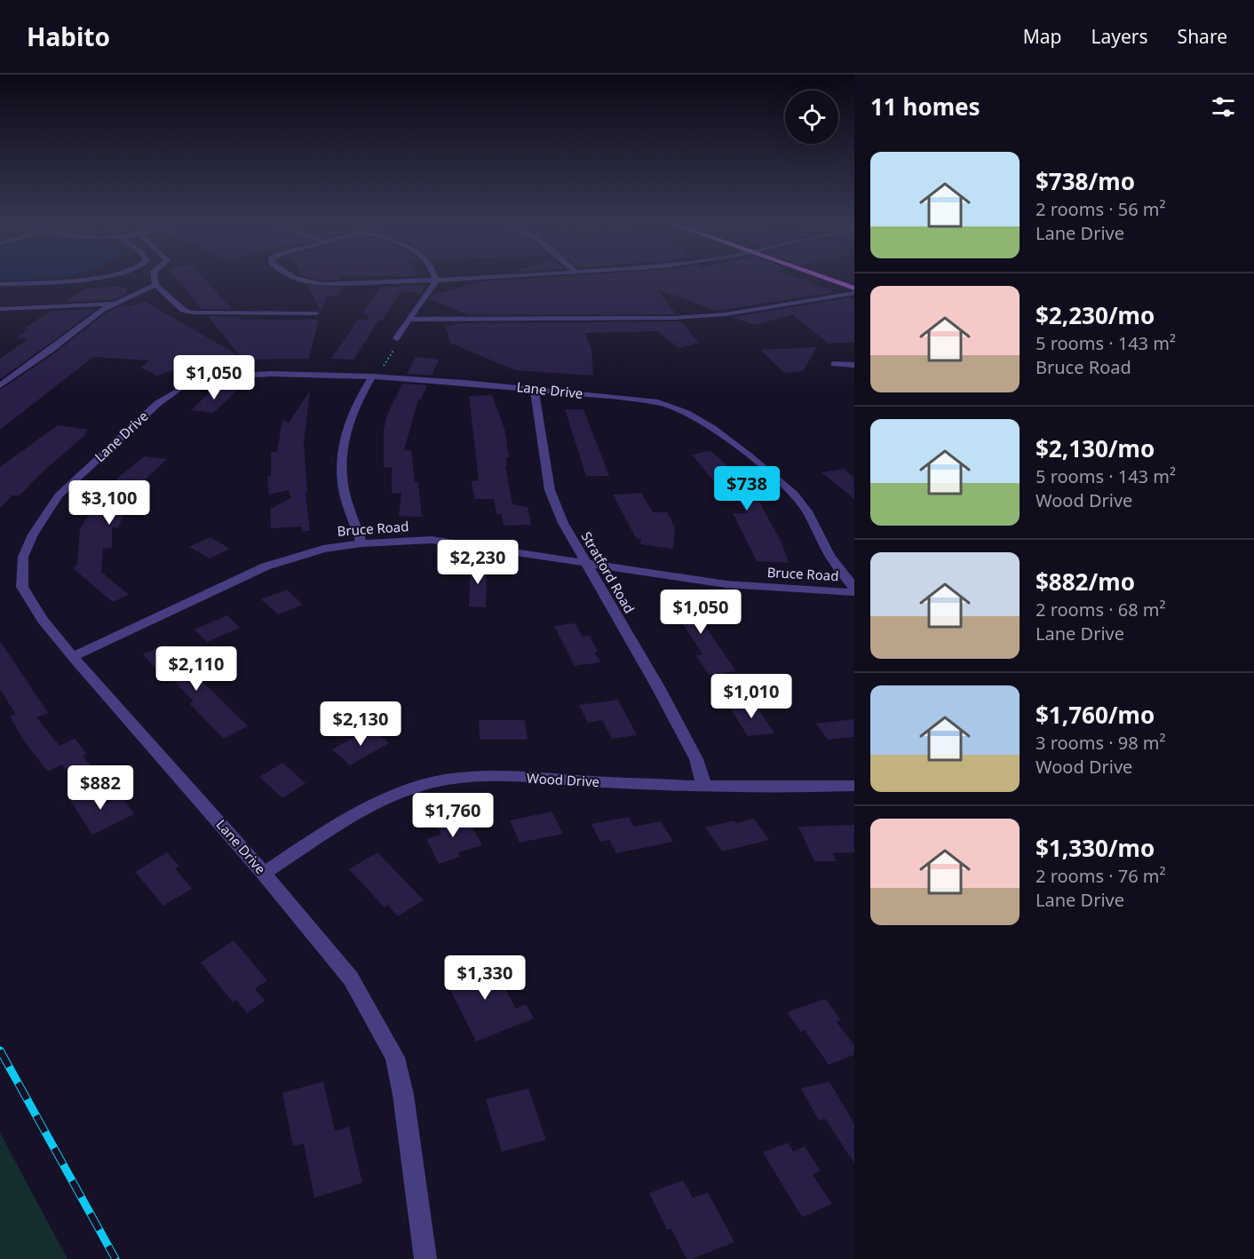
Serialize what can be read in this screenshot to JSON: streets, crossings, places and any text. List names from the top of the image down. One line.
{"streets":{"street":["Lane Drive","Bruce Road","Stratford Road","Wood Drive"]},"crossings":[["Lane Drive","Bruce Road"],["Lane Drive","Stratford Road"],["Lane Drive","Wood Drive"],["Bruce Road","Stratford Road"],["Stratford Road","Wood Drive"]],"page":{"header":"Habito","nav":["Map","Layers","Share"],"heading":"11 homes","list":[{"name":"$738/mo","note":"2 rooms · 56 m² · Lane Drive"},{"name":"$2,230/mo","note":"5 rooms · 143 m² · Bruce Road"},{"name":"$2,130/mo","note":"5 rooms · 143 m² · Wood Drive"},{"name":"$882/mo","note":"2 rooms · 68 m² · Lane Drive"},{"name":"$1,760/mo","note":"3 rooms · 98 m² · Wood Drive"},{"name":"$1,330/mo","note":"2 rooms · 76 m² · Lane Drive"}],"price":["$1,050","$738","$3,100","$2,230","$1,050","$2,110","$1,010","$2,130","$882","$1,760","$1,330"]}}
